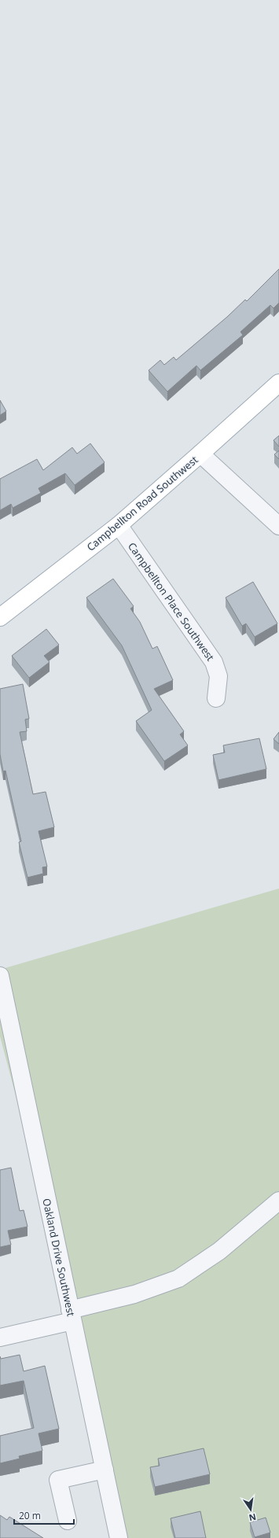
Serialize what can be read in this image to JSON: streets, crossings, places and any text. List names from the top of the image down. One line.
{"streets":{"main road":["Campbellton Road Southwest"],"street":["Campbellton Place Southwest","Oakland Drive Southwest"]},"crossings":[["Campbellton Road Southwest","Campbellton Place Southwest"]],"scale_bar":"20 m","north":"bottom"}
